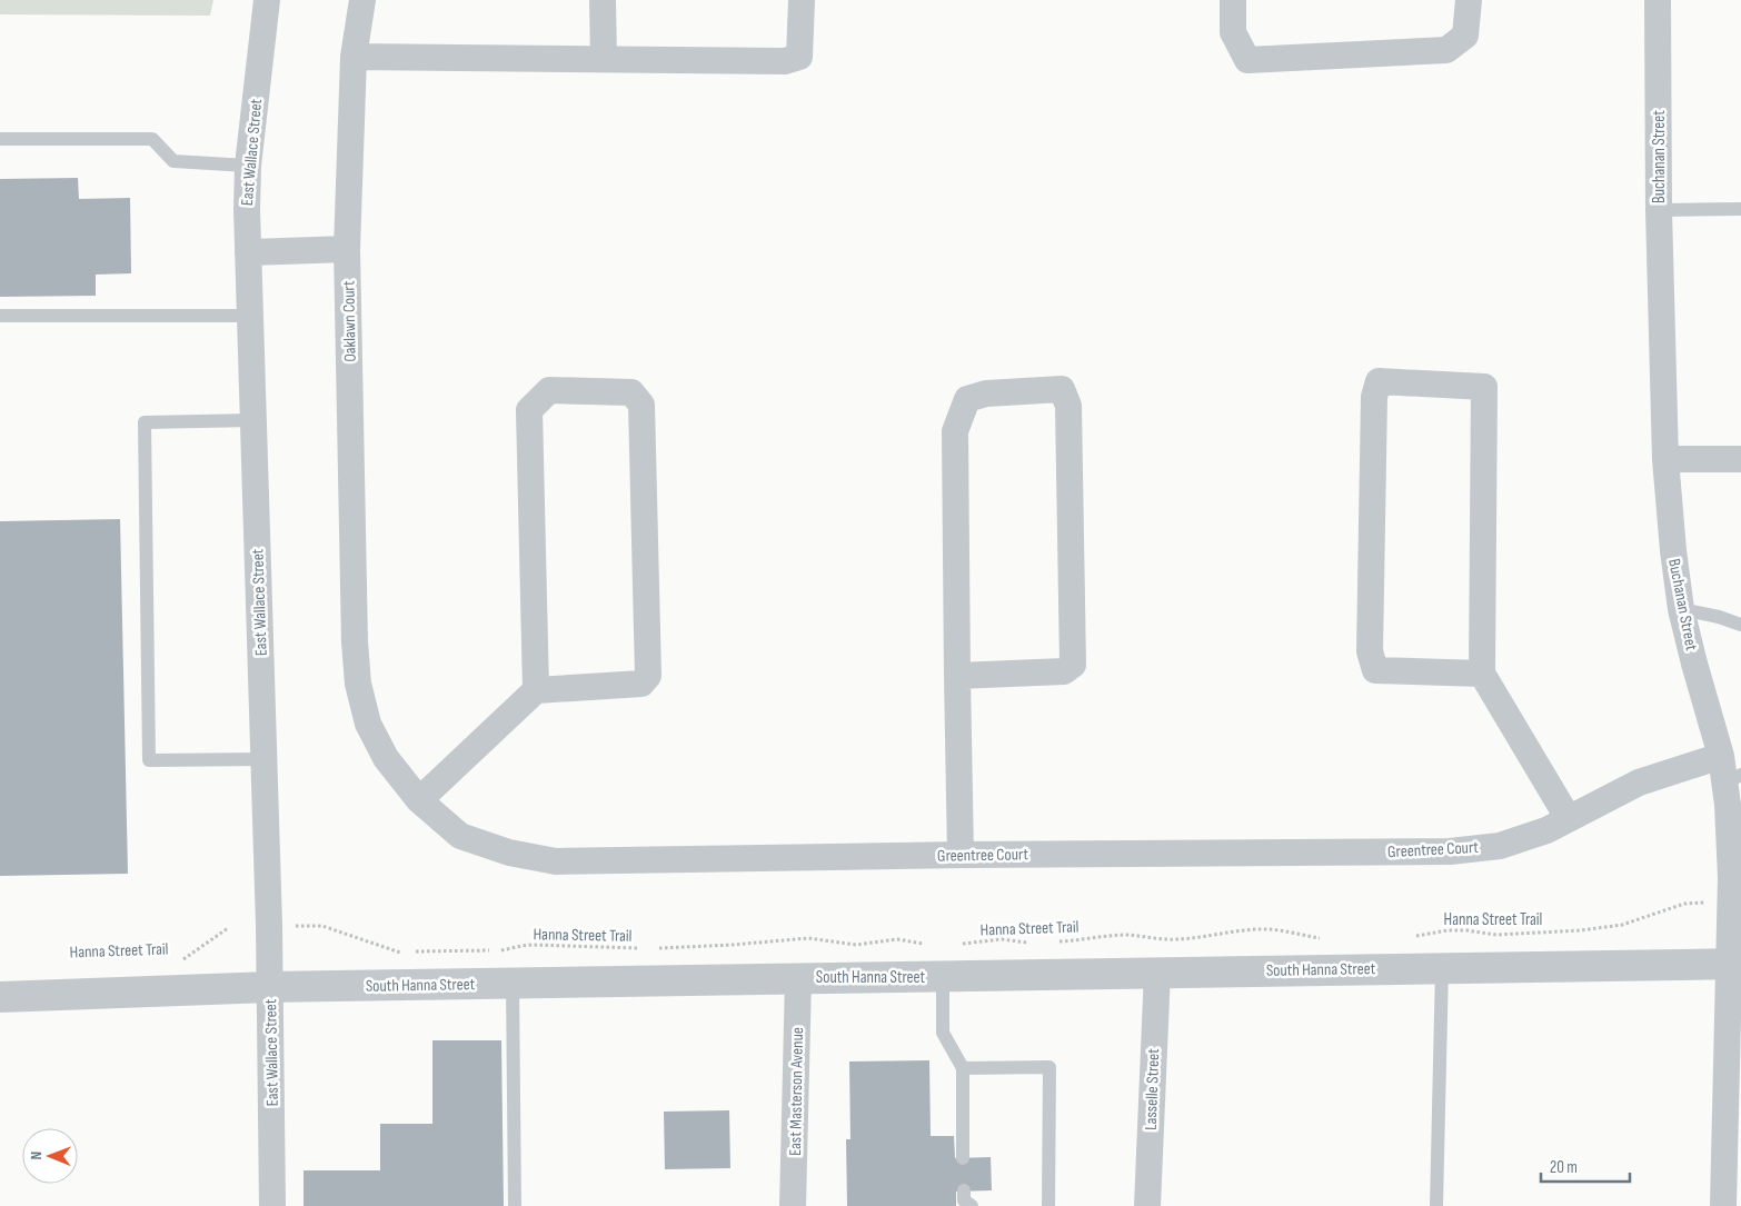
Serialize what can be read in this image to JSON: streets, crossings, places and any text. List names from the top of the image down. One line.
{"streets":{"street":["East Wallace Street","Buchanan Street","Oaklawn Court","Greentree Court","South Hanna Street","Lasselle Street","East Masterson Avenue"],"path":["Hanna Street Trail"]},"crossings":[["East Wallace Street","South Hanna Street"],["Buchanan Street","Greentree Court"],["Buchanan Street","Hanna Street Trail"],["Buchanan Street","South Hanna Street"],["Oaklawn Court","Greentree Court"],["South Hanna Street","Lasselle Street"],["South Hanna Street","East Masterson Avenue"]],"scale_bar":"20 m","north":"left"}
